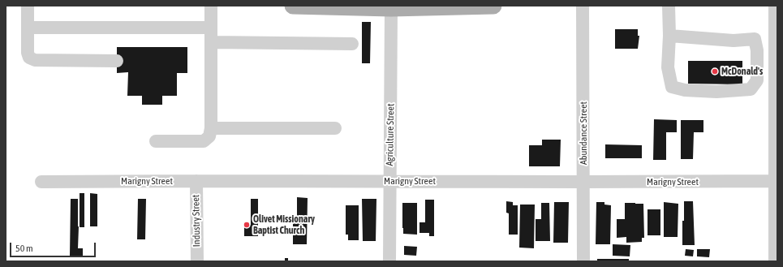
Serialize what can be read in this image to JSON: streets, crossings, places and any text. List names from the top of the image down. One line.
{"streets":{"street":["Abundance Street","Agriculture Street","Marigny Street","Industry Street"]},"crossings":[["Abundance Street","Marigny Street"],["Agriculture Street","Marigny Street"],["Marigny Street","Industry Street"]],"places":["McDonald's","Olivet Missionary Baptist Church"],"scale_bar":"50 m"}
